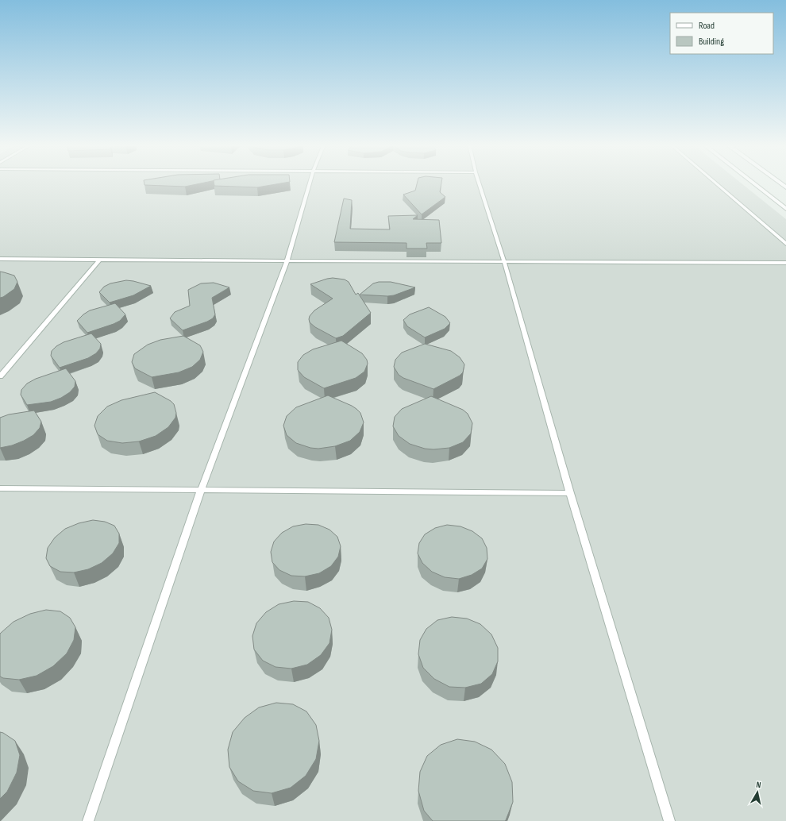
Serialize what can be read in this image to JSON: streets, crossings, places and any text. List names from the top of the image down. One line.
{"legend":["Road","Building"],"north":"top"}
